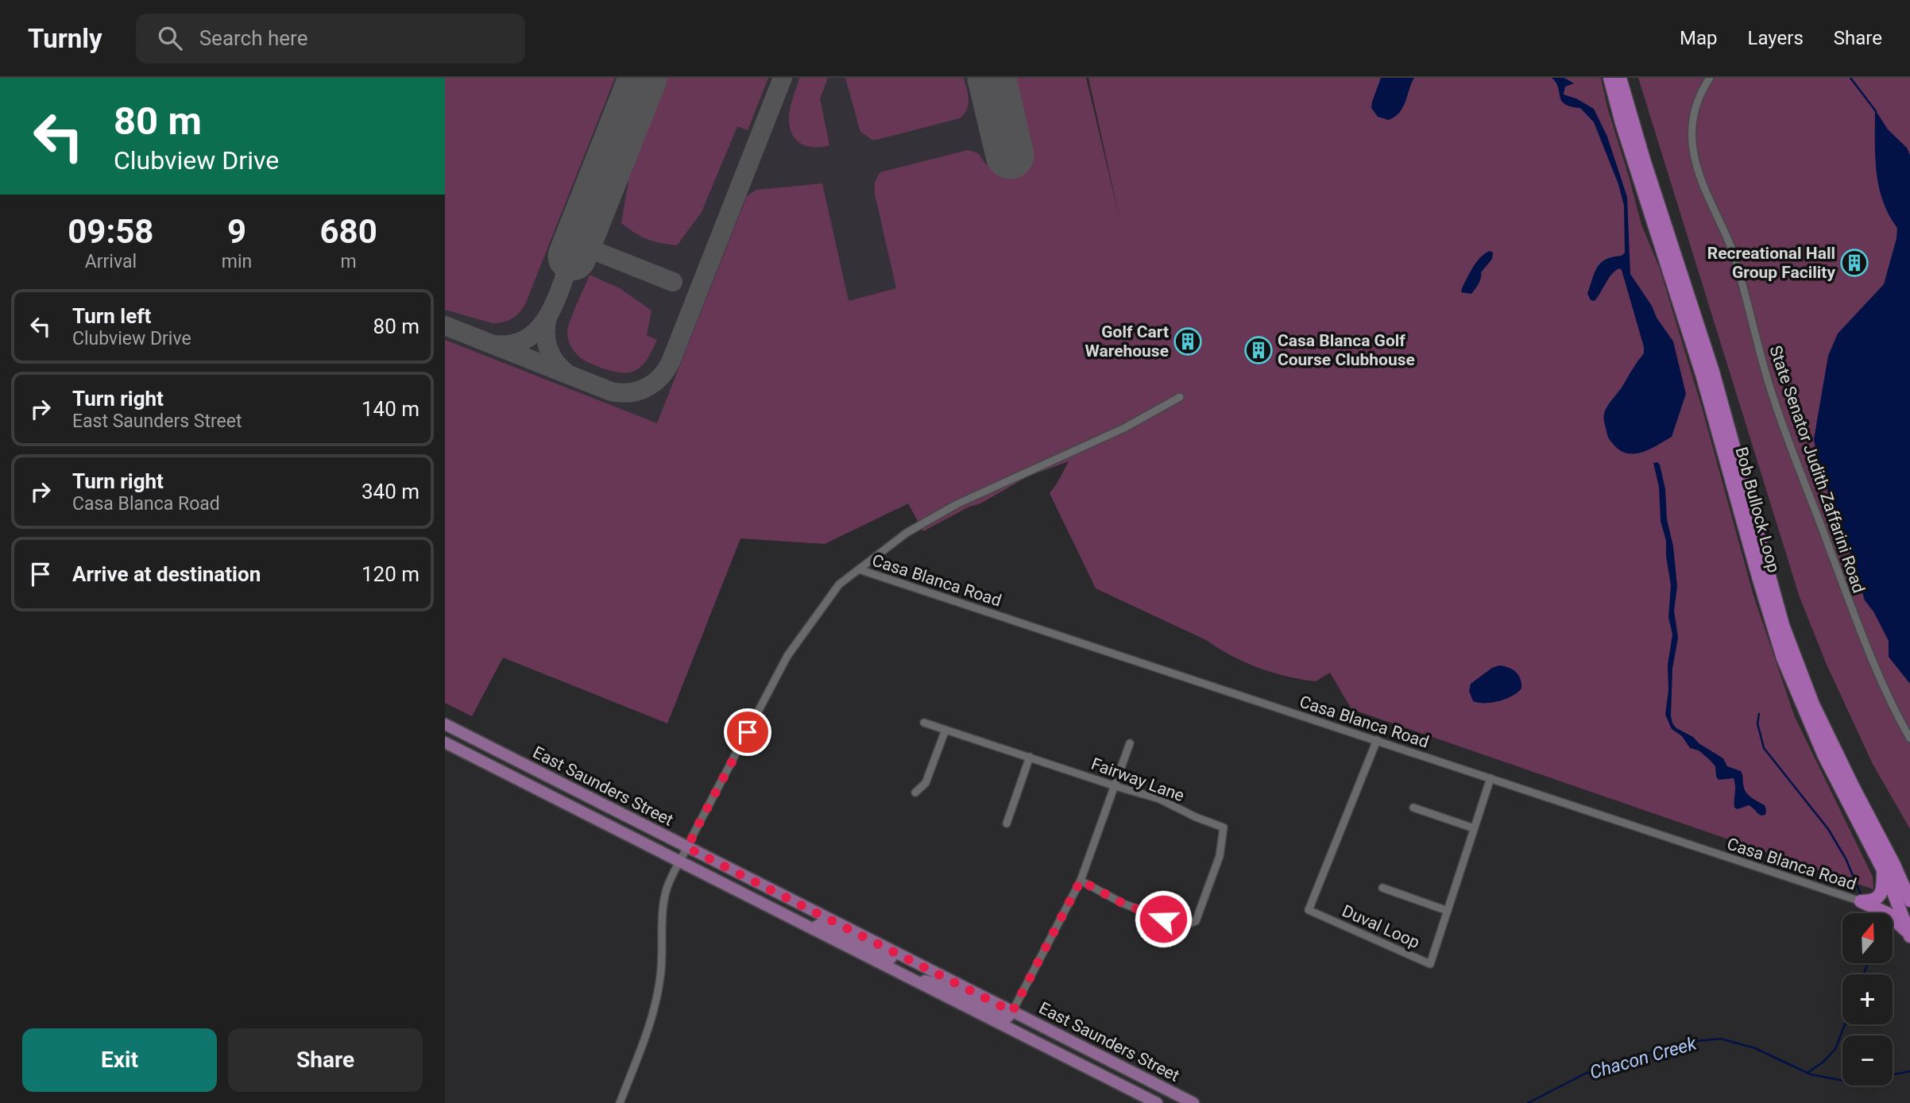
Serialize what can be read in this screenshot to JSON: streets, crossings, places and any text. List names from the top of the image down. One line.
{"streets":{"highway":["Bob Bullock Loop"],"main road":["East Saunders Street"],"street":["State Senator Judith Zaffarini Road","Casa Blanca Road","Fairway Lane","Duval Loop"]},"crossings":[["Casa Blanca Road","East Saunders Street"],["Casa Blanca Road","Duval Loop"]],"water":["Chacon Creek"],"places":{"building":["Recreational Hall Group Facility","Golf Cart Warehouse","Casa Blanca Golf Course Clubhouse"]},"north":"top","page":{"header":"Turnly","search":"Search here","nav":["Map","Layers","Share"],"turn":["80 m","Clubview Drive"],"eta":["09:58","Arrival","9","min","680","m"],"list":[{"name":"Turn left","note":"Clubview Drive","value":"80 m"},{"name":"Turn right","note":"East Saunders Street","value":"140 m"},{"name":"Turn right","note":"Casa Blanca Road","value":"340 m"},{"name":"Arrive at destination","value":"120 m"}],"map_buttons":["+","−"],"buttons":["Exit","Share"]}}
